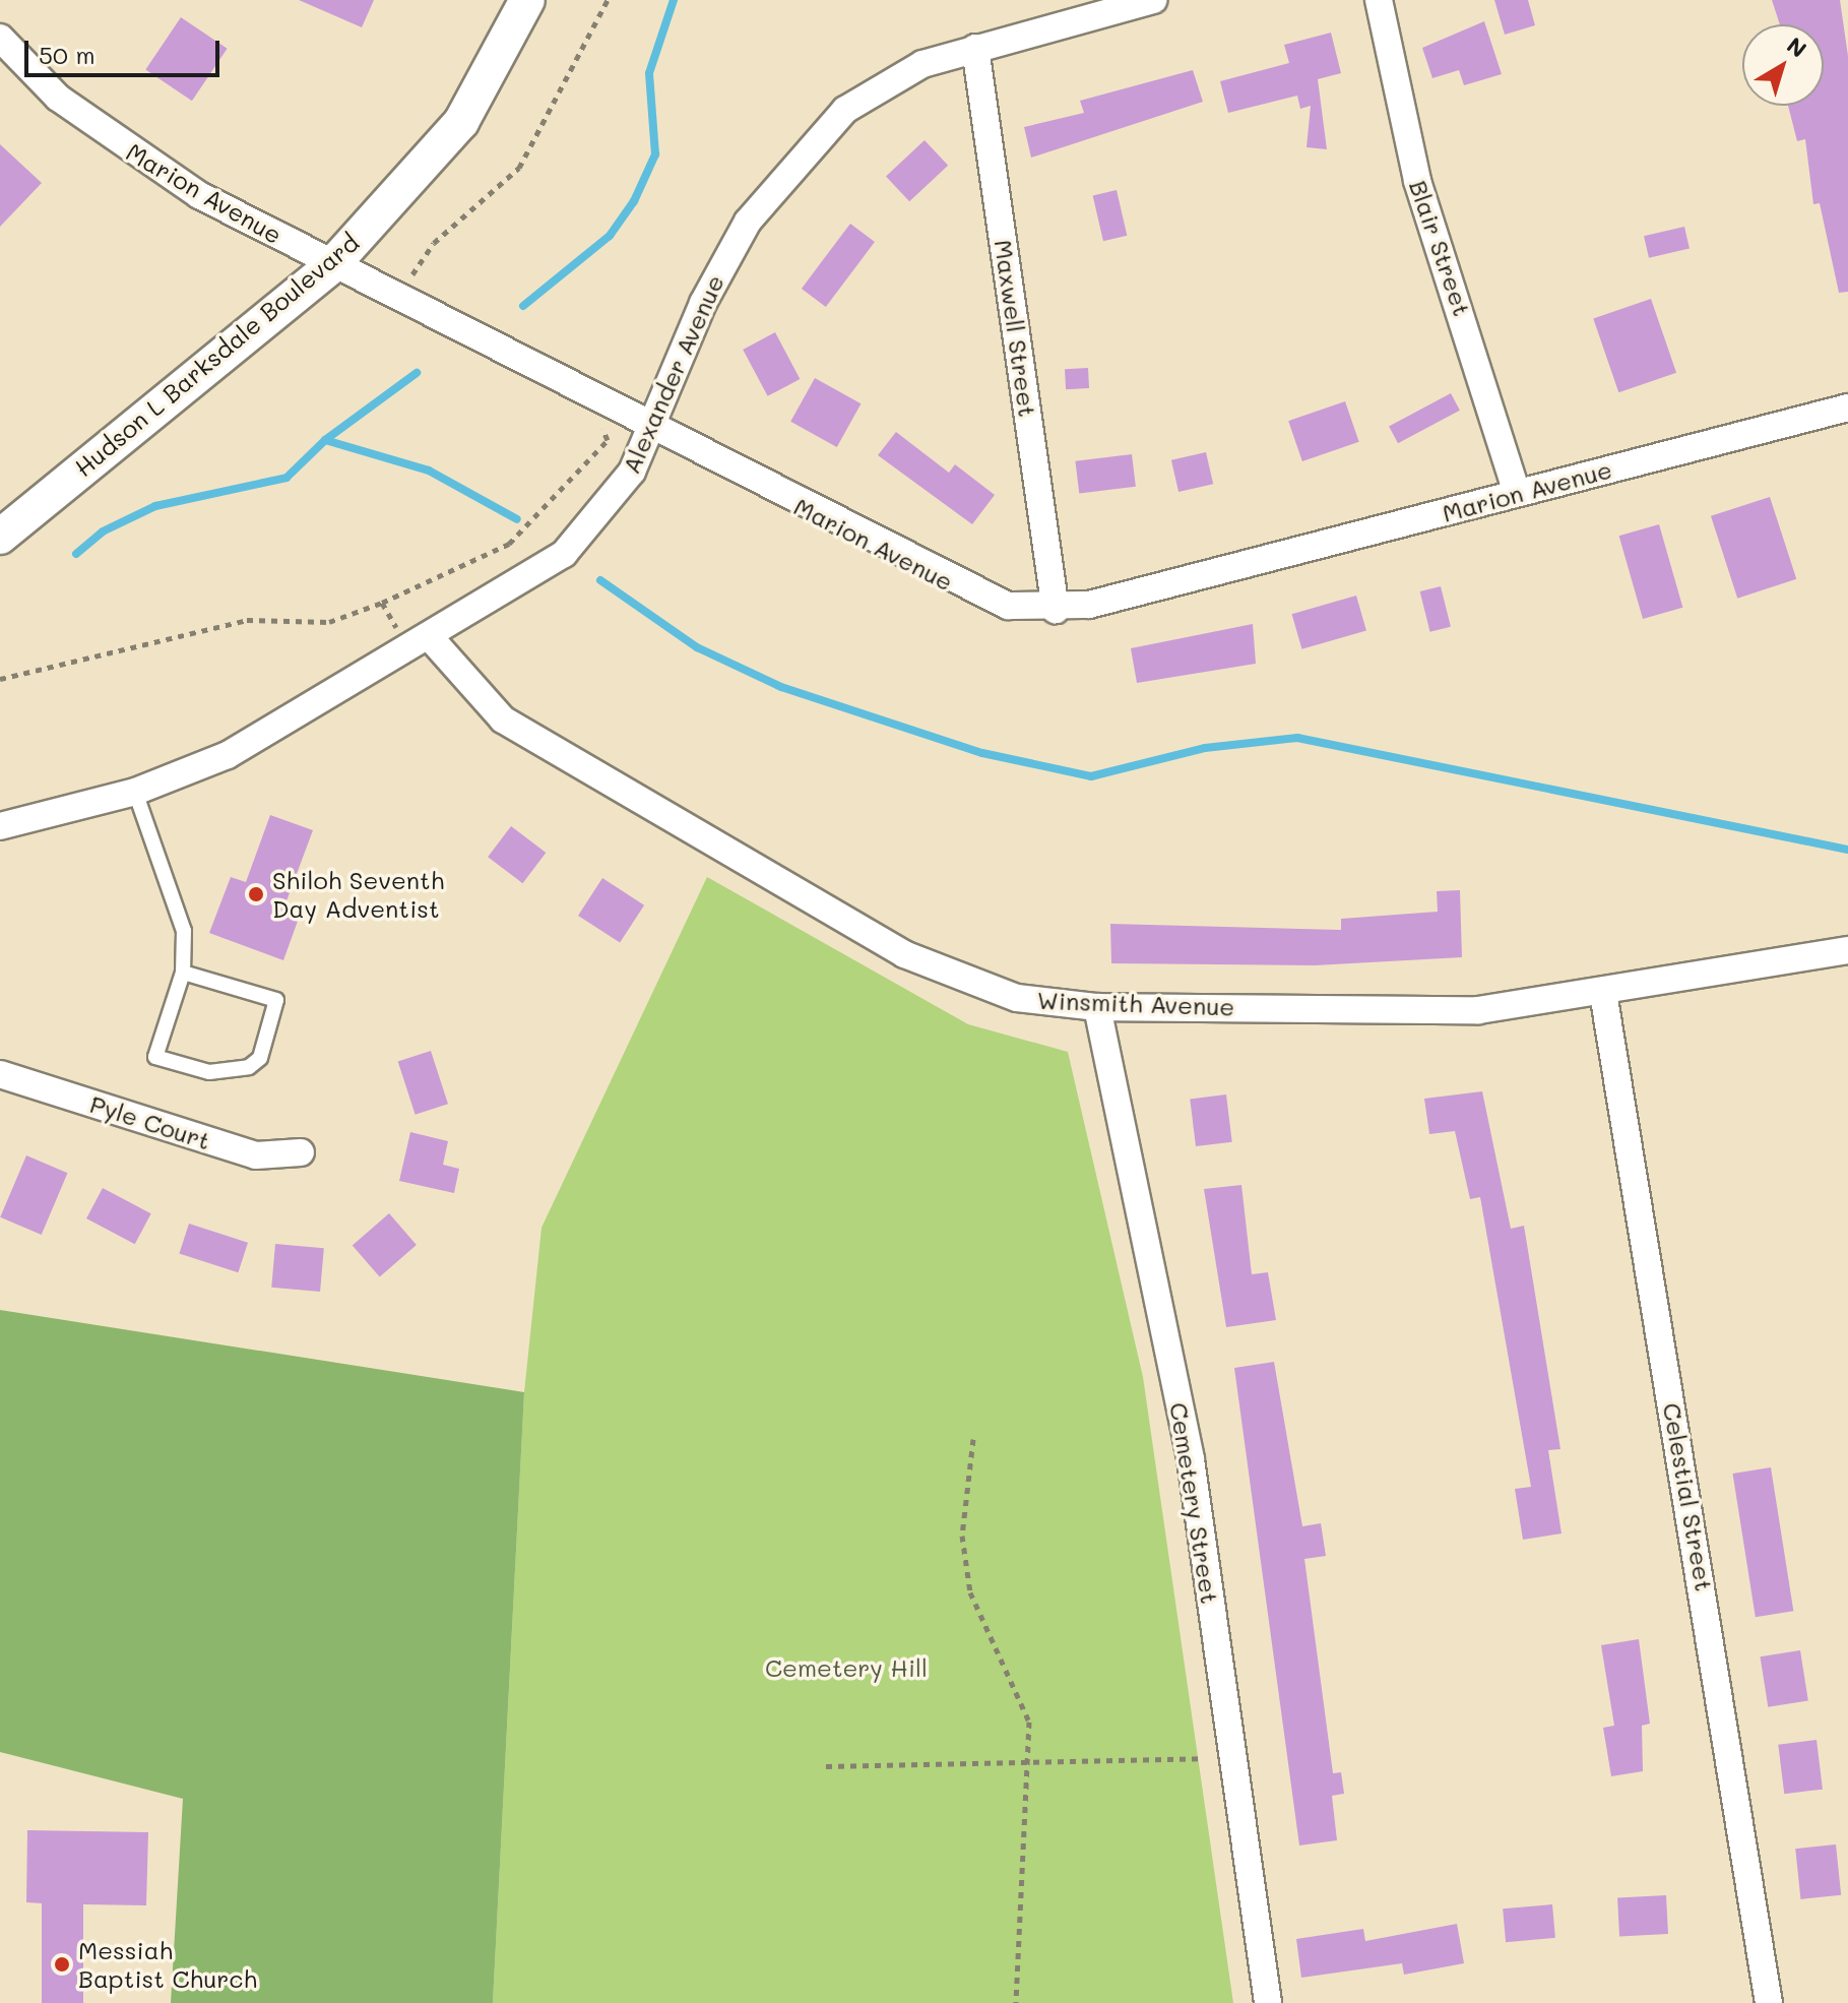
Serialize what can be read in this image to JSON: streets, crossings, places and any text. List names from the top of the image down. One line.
{"streets":{"street":["Marion Avenue","Blair Street","Maxwell Street","Hudson L Barksdale Boulevard","Alexander Avenue","Winsmith Avenue","Pyle Court","Celestial Street","Cemetery Street"]},"crossings":[["Marion Avenue","Blair Street"],["Marion Avenue","Maxwell Street"],["Marion Avenue","Hudson L Barksdale Boulevard"],["Marion Avenue","Alexander Avenue"],["Maxwell Street","Alexander Avenue"],["Alexander Avenue","Winsmith Avenue"],["Winsmith Avenue","Celestial Street"],["Winsmith Avenue","Cemetery Street"]],"parks":["Cemetery Hill"],"places":["Shiloh Seventh Day Adventist","Messiah Baptist Church"],"scale_bar":"50 m","north":"top right"}
